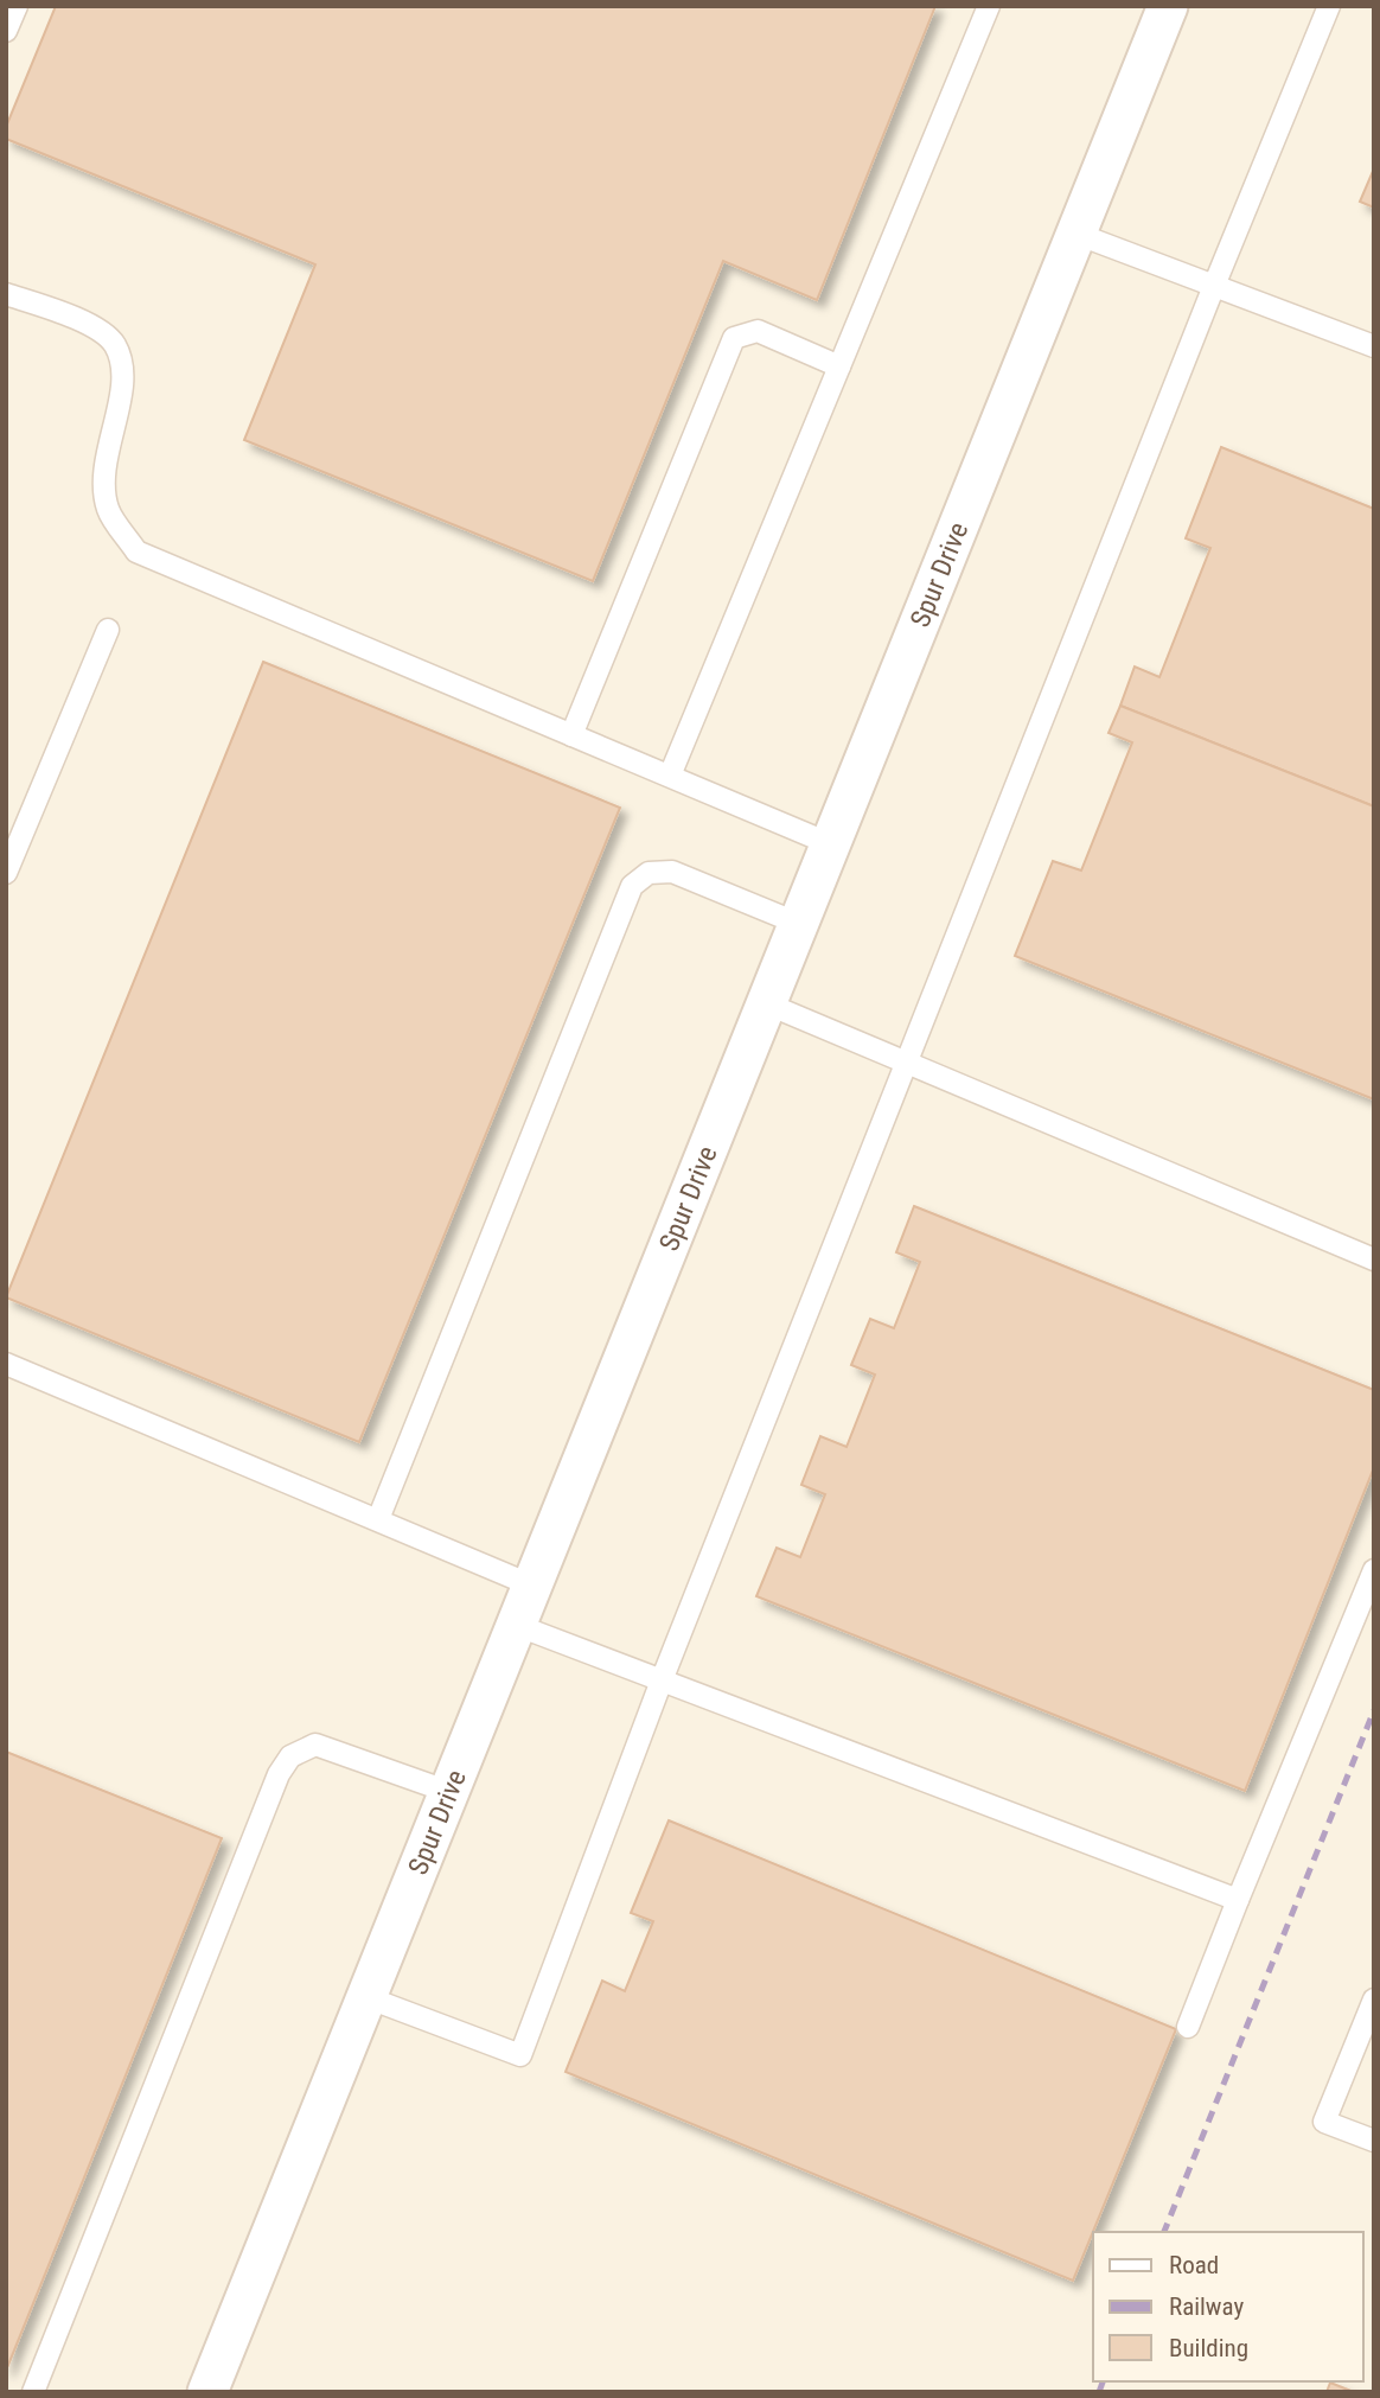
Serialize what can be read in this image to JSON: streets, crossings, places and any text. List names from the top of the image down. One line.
{"streets":{"street":["Spur Drive"]},"legend":["Road","Railway","Building"]}
